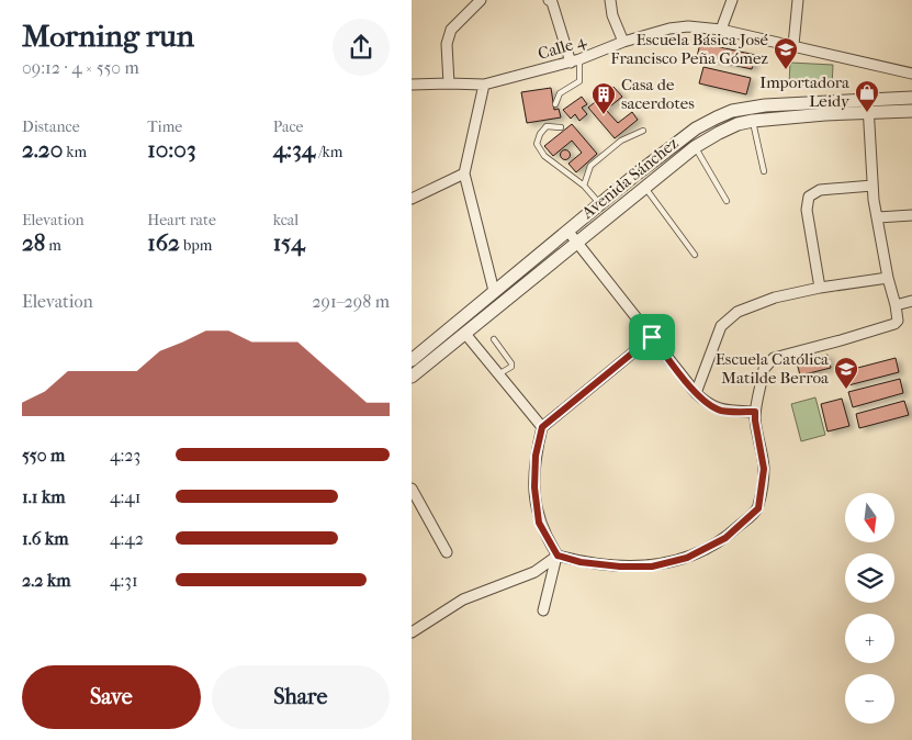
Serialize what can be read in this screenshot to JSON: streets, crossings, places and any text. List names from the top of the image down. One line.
{"streets":{"street":["Calle 4","Avenida Sánchez"]},"places":{"school or university":["Escuela Básica José Francisco Peña Gómez","Escuela Católica Matilde Berroa"],"shop":["Importadora Leidy"],"building":["Casa de sacerdotes"]},"north":"bottom","page":{"heading":["Morning run","09:12 · 4 × 550 m"],"stats":[["Distance","2.20 km"],["Time","10:03"],["Pace","4:34 /km"],["Elevation","28 m"],["Heart rate","162 bpm"],["kcal","154"]],"chart":["Elevation","291–298 m"],"list":[{"name":"550 m","note":"4:23"},{"name":"1.1 km","note":"4:41"},{"name":"1.6 km","note":"4:42"},{"name":"2.2 km","note":"4:31"}],"map_buttons":["+","−"],"buttons":["Save","Share"]}}
